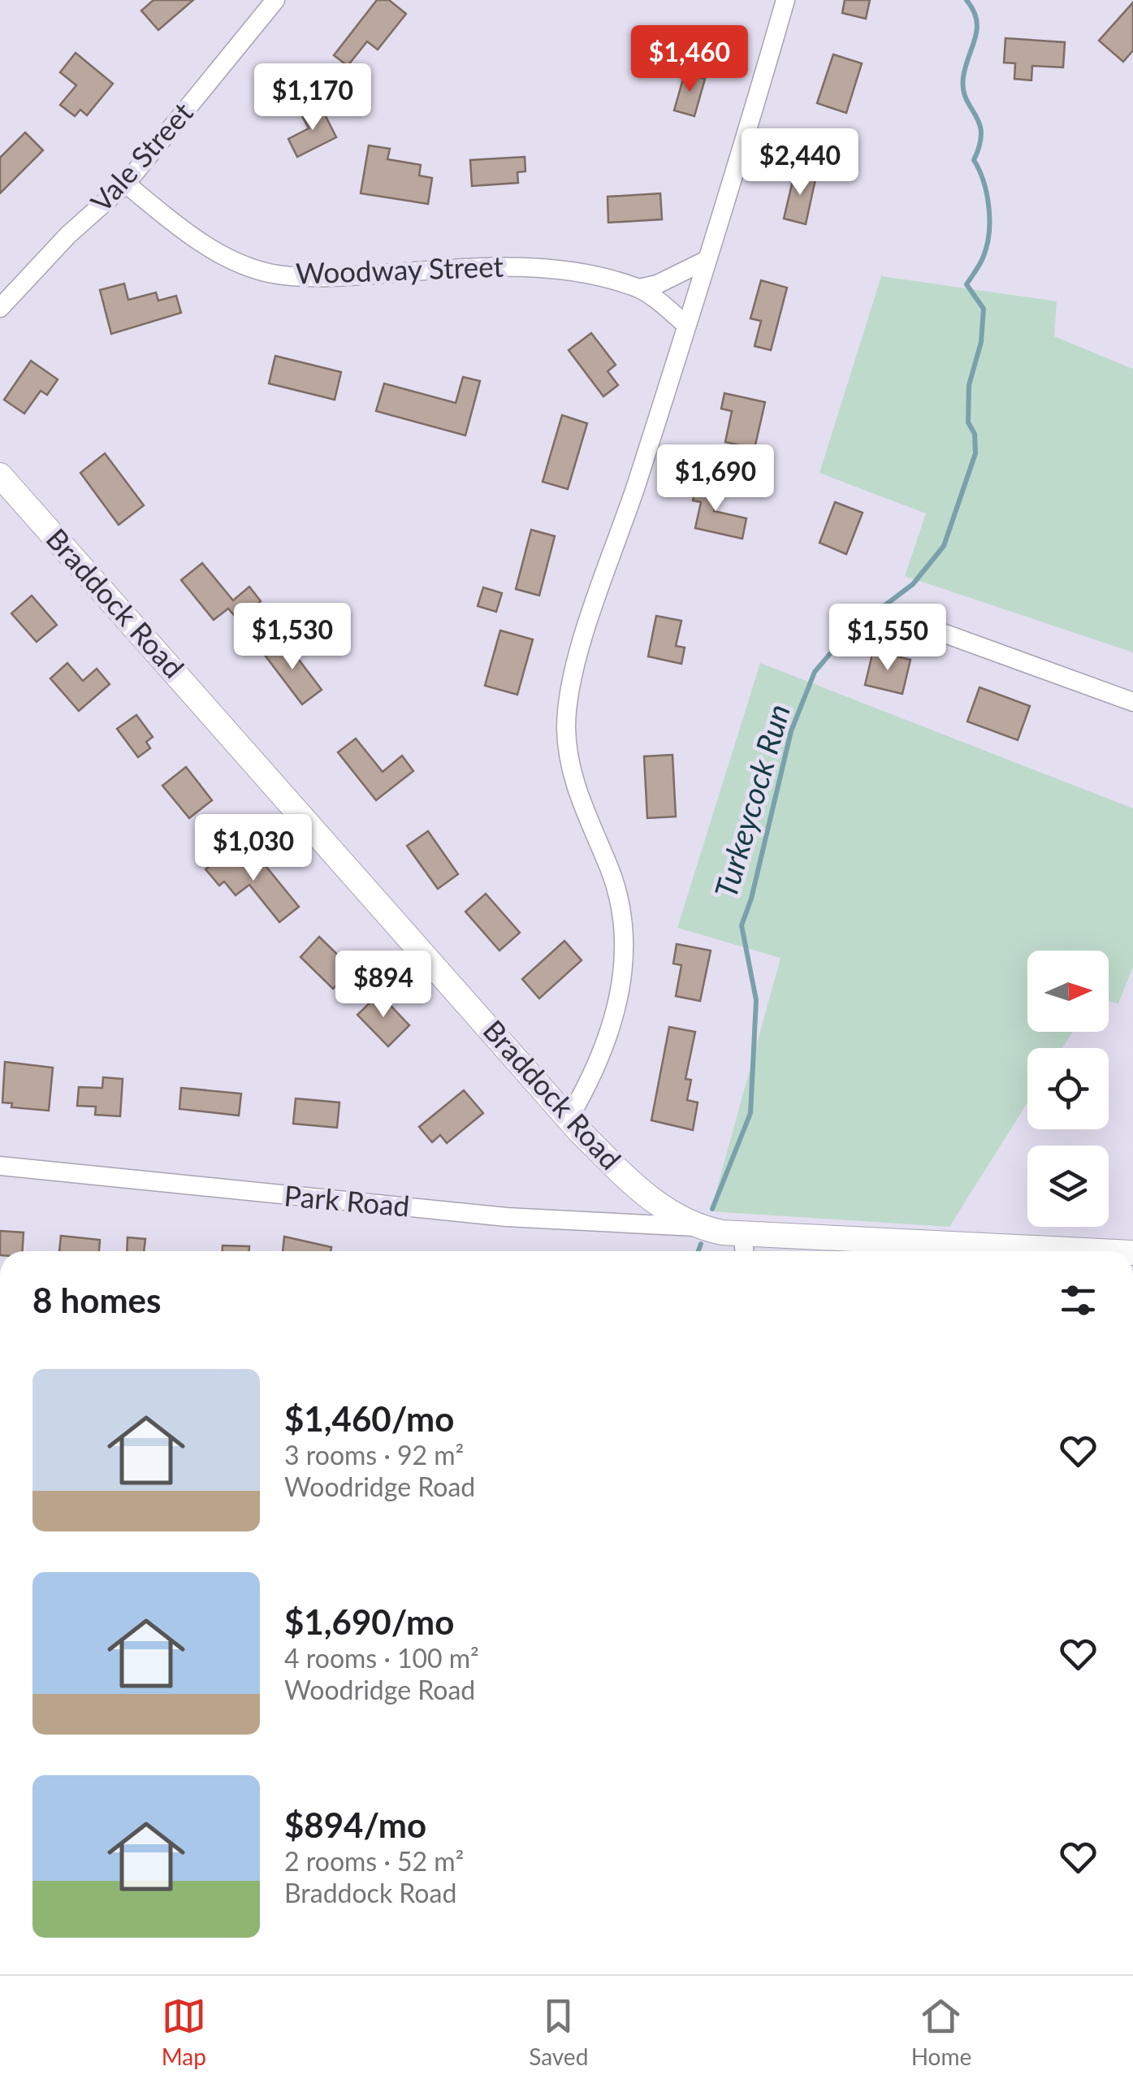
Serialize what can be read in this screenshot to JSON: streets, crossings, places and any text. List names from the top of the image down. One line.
{"streets":{"main road":["Braddock Road"],"street":["Vale Street","Woodway Street","Park Road"]},"crossings":[["Vale Street","Woodway Street"],["Braddock Road","Park Road"]],"water":["Turkeycock Run"],"north":"right","page":{"price":["$1,460","$1,170","$2,440","$1,690","$1,530","$1,550","$1,030","$894"],"heading":"8 homes","list":[{"name":"$1,460/mo","note":"3 rooms · 92 m² · Woodridge Road"},{"name":"$1,690/mo","note":"4 rooms · 100 m² · Woodridge Road"},{"name":"$894/mo","note":"2 rooms · 52 m² · Braddock Road"}],"tabs":["Map","Saved","Home"]}}
